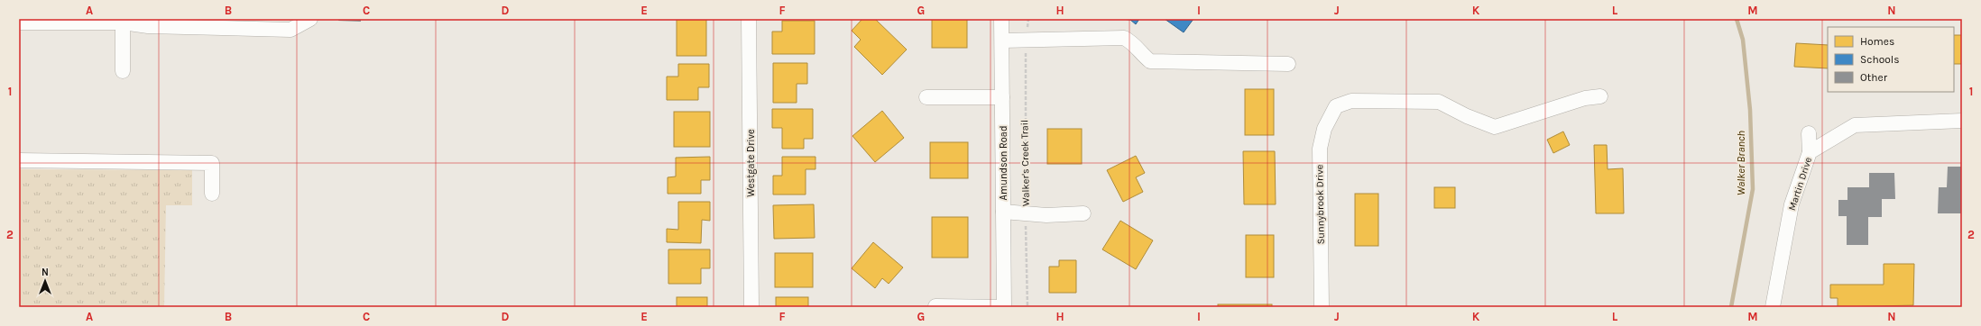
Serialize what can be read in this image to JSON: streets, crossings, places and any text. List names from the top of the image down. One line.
{"streets":{"street":["Westgate Drive","Amundson Road","Martin Drive","Sunnybrook Drive"],"path":["Walker's Creek Trail"]},"water":["Walker Branch"],"legend":["Homes","Schools","Other"],"north":"top","grid":{"columns":["A","B","C","D","E","F","G","H","I","J","K","L","M","N"],"rows":["1","2"]}}
